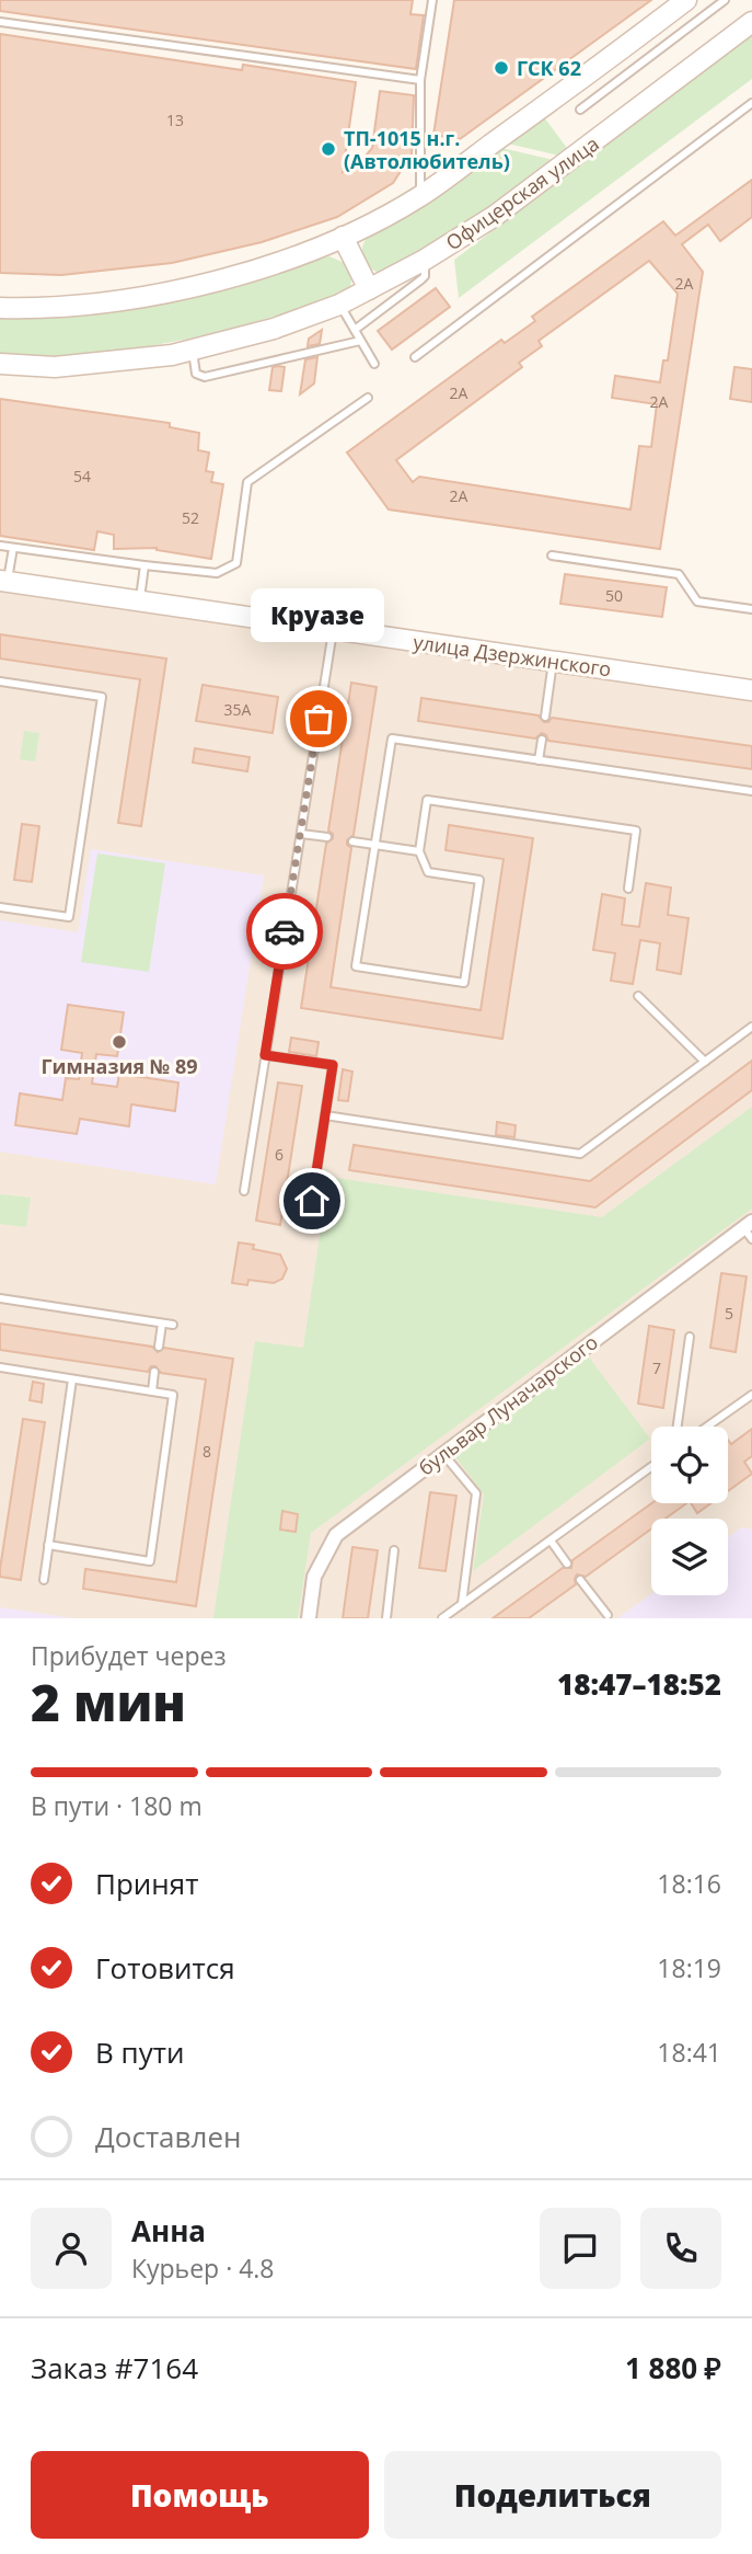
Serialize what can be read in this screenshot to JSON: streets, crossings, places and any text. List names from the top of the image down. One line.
{"streets":{"main road":["Офицерская улица","улица Дзержинского"],"street":["бульвар Луначарского"]},"places":["ГСК 62","ТП-1015 н.г. (Автолюбитель)","Круазе","Гимназия № 89"],"house_numbers":["13","2А","2А","2А","54","2А","52","50","35А","6","5","7","8"],"page":{"bubble":"Круазе","heading":["2 мин","Прибудет через","18:47–18:52"],"panel":["Анна","Курьер · 4.8","Заказ #7164","1 880 ₽"],"bar":"В пути · 180 m","list":[["Принят","18:16"],["Готовится","18:19"],["В пути","18:41"],"Доставлен"],"buttons":["Помощь","Поделиться"]}}
